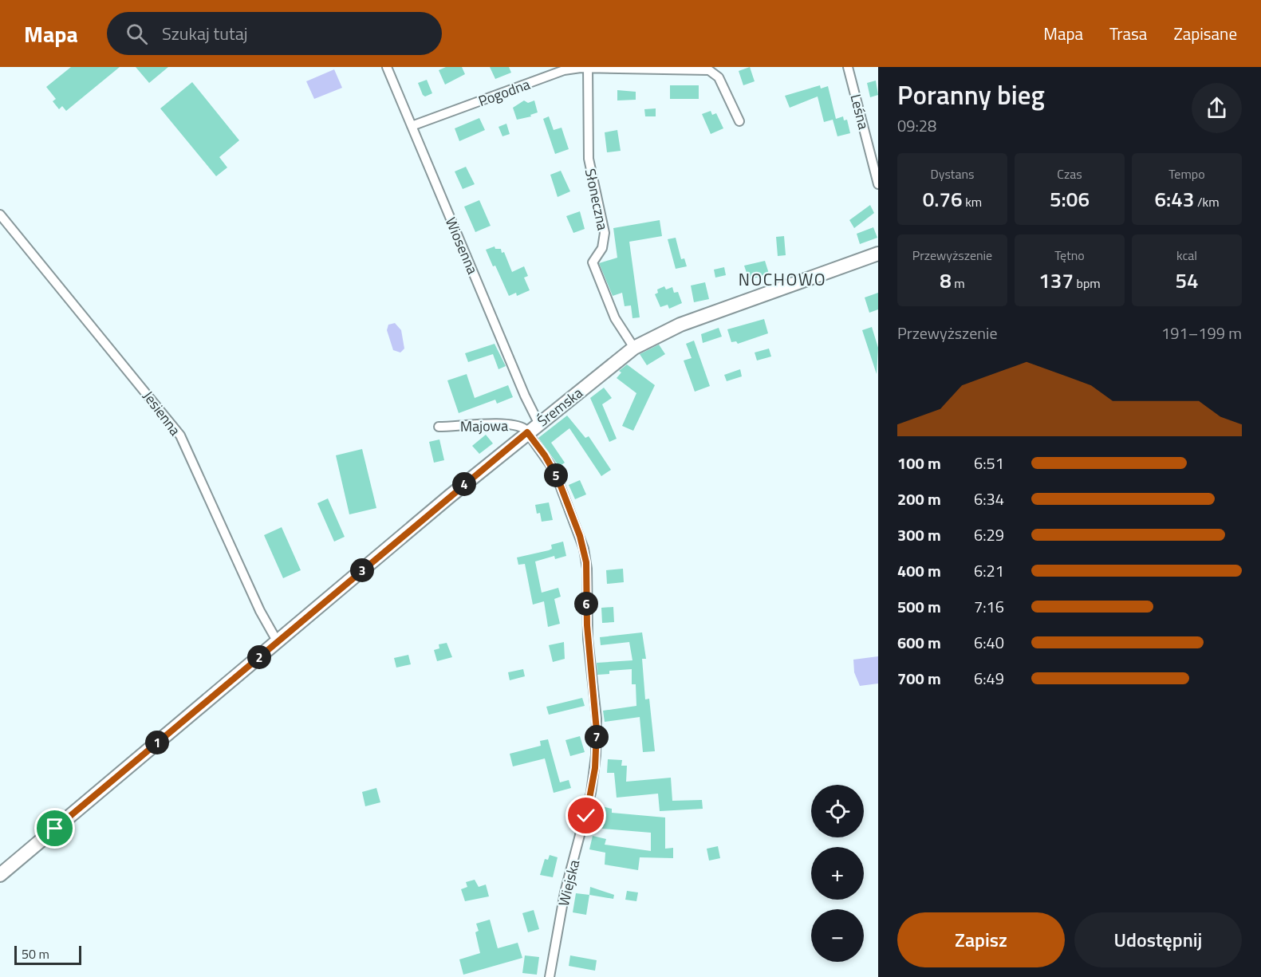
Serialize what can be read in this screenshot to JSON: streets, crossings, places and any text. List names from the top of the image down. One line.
{"streets":{"main road":["Śremska"],"street":["Pogodna","Leśna","Słoneczna","Wiosenna","Jesienna","Majowa","Wiejska"]},"crossings":[["Pogodna","Słoneczna"],["Pogodna","Wiosenna"],["Słoneczna","Śremska"],["Wiosenna","Śremska"],["Śremska","Jesienna"],["Śremska","Majowa"],["Śremska","Wiejska"],["Majowa","Wiejska"]],"districts":["NOCHOWO"],"scale_bar":"50 m","page":{"header":"Mapa","search":"Szukaj tutaj","nav":["Mapa","Trasa","Zapisane"],"heading":["Poranny bieg","09:28"],"stats":[["Dystans","0.76 km"],["Czas","5:06"],["Tempo","6:43 /km"],["Przewyższenie","8 m"],["Tętno","137 bpm"],["kcal","54"]],"chart":["Przewyższenie","191–199 m"],"list":[{"name":"100 m","note":"6:51"},{"name":"200 m","note":"6:34"},{"name":"300 m","note":"6:29"},{"name":"400 m","note":"6:21"},{"name":"500 m","note":"7:16"},{"name":"600 m","note":"6:40"},{"name":"700 m","note":"6:49"}],"pins":["5","4","3","6","2","7","1"],"map_buttons":["+","−"],"buttons":["Zapisz","Udostępnij"],"scale":"50 m"}}
